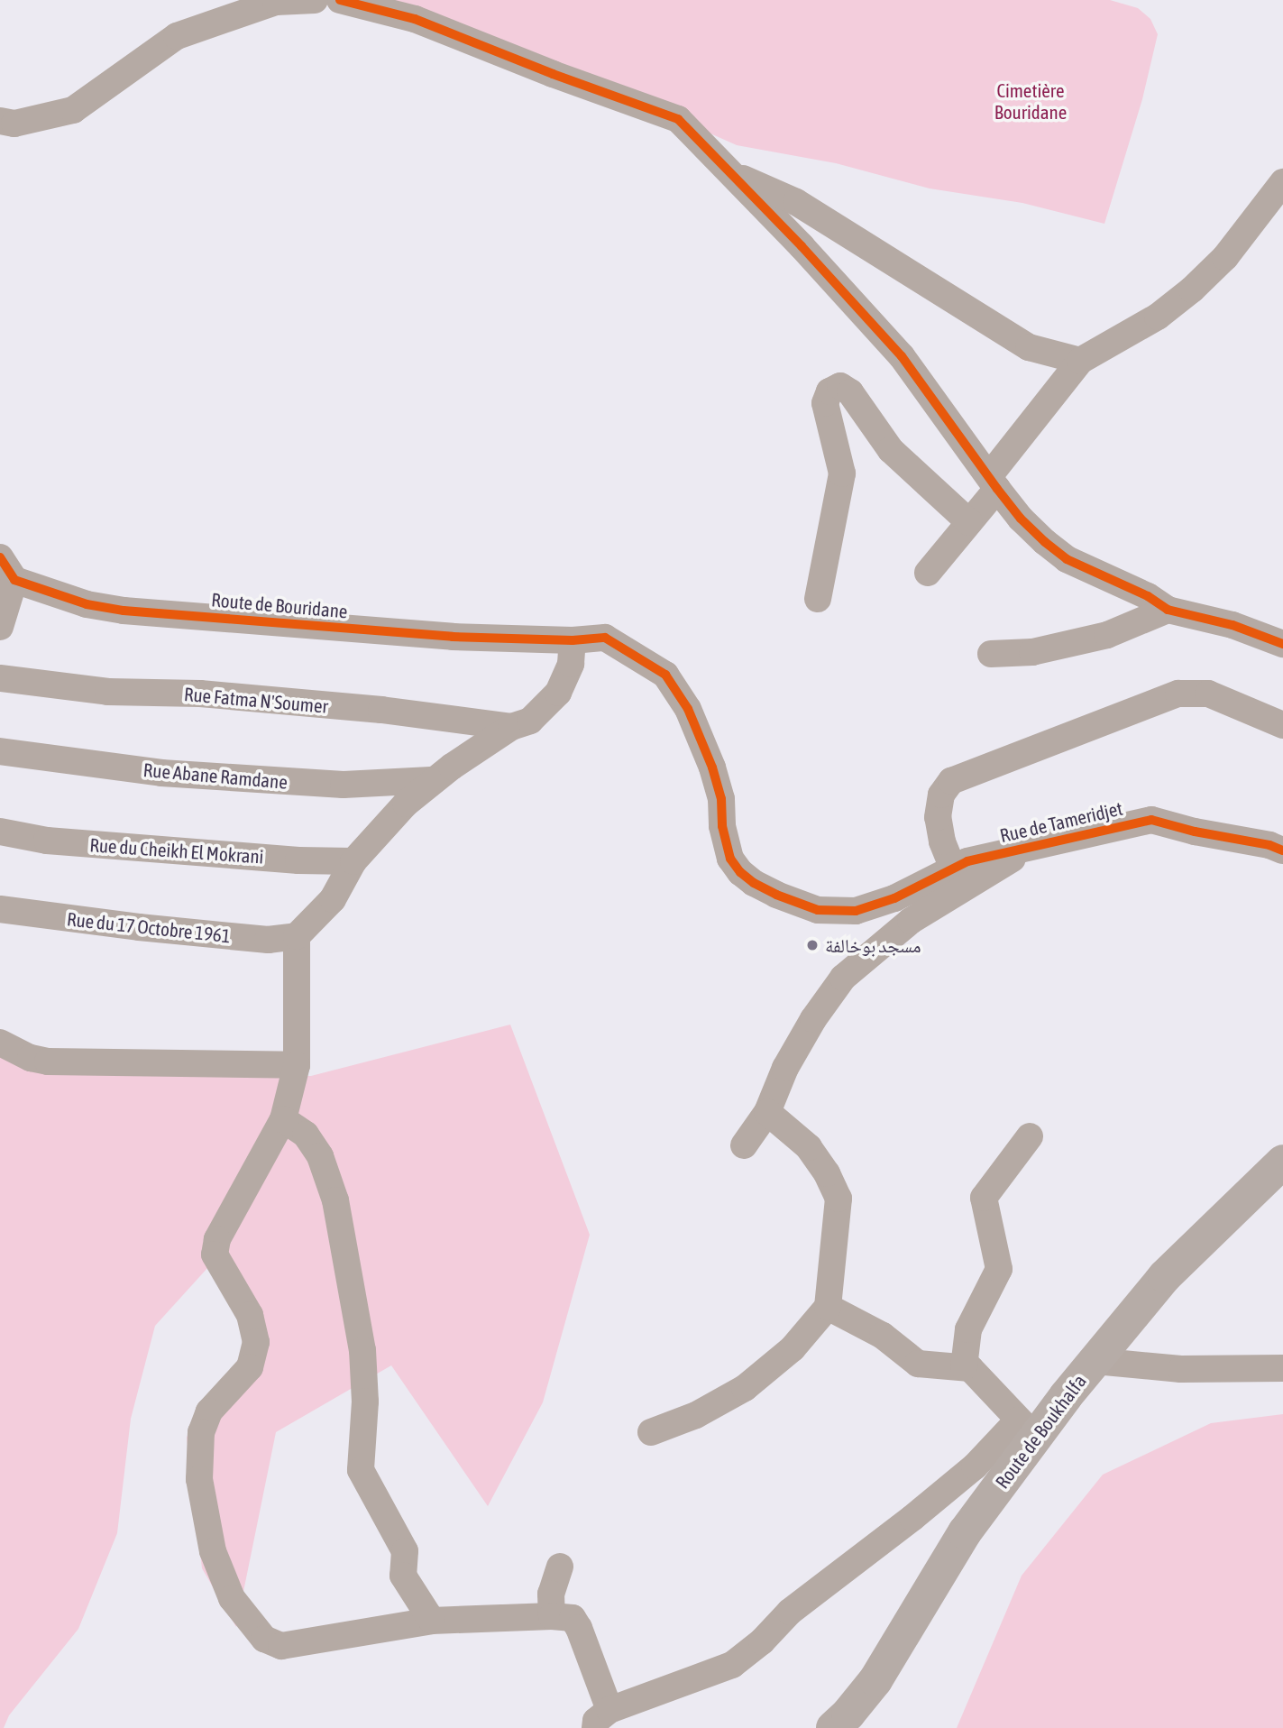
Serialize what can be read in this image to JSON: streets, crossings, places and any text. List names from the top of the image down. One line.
{"streets":{"main road":["Route de Boukhalfa"],"street":["Route de Bouridane","Rue Fatma N'Soumer","Rue Abane Ramdane","Rue de Tameridjet","Rue du Cheikh El Mokrani","Rue du 17 Octobre 1961"]},"crossings":[["Route de Bouridane","Rue de Tameridjet"]],"parks":["Cimetière Bouridane"],"places":["مسجد بوخالفة"]}
